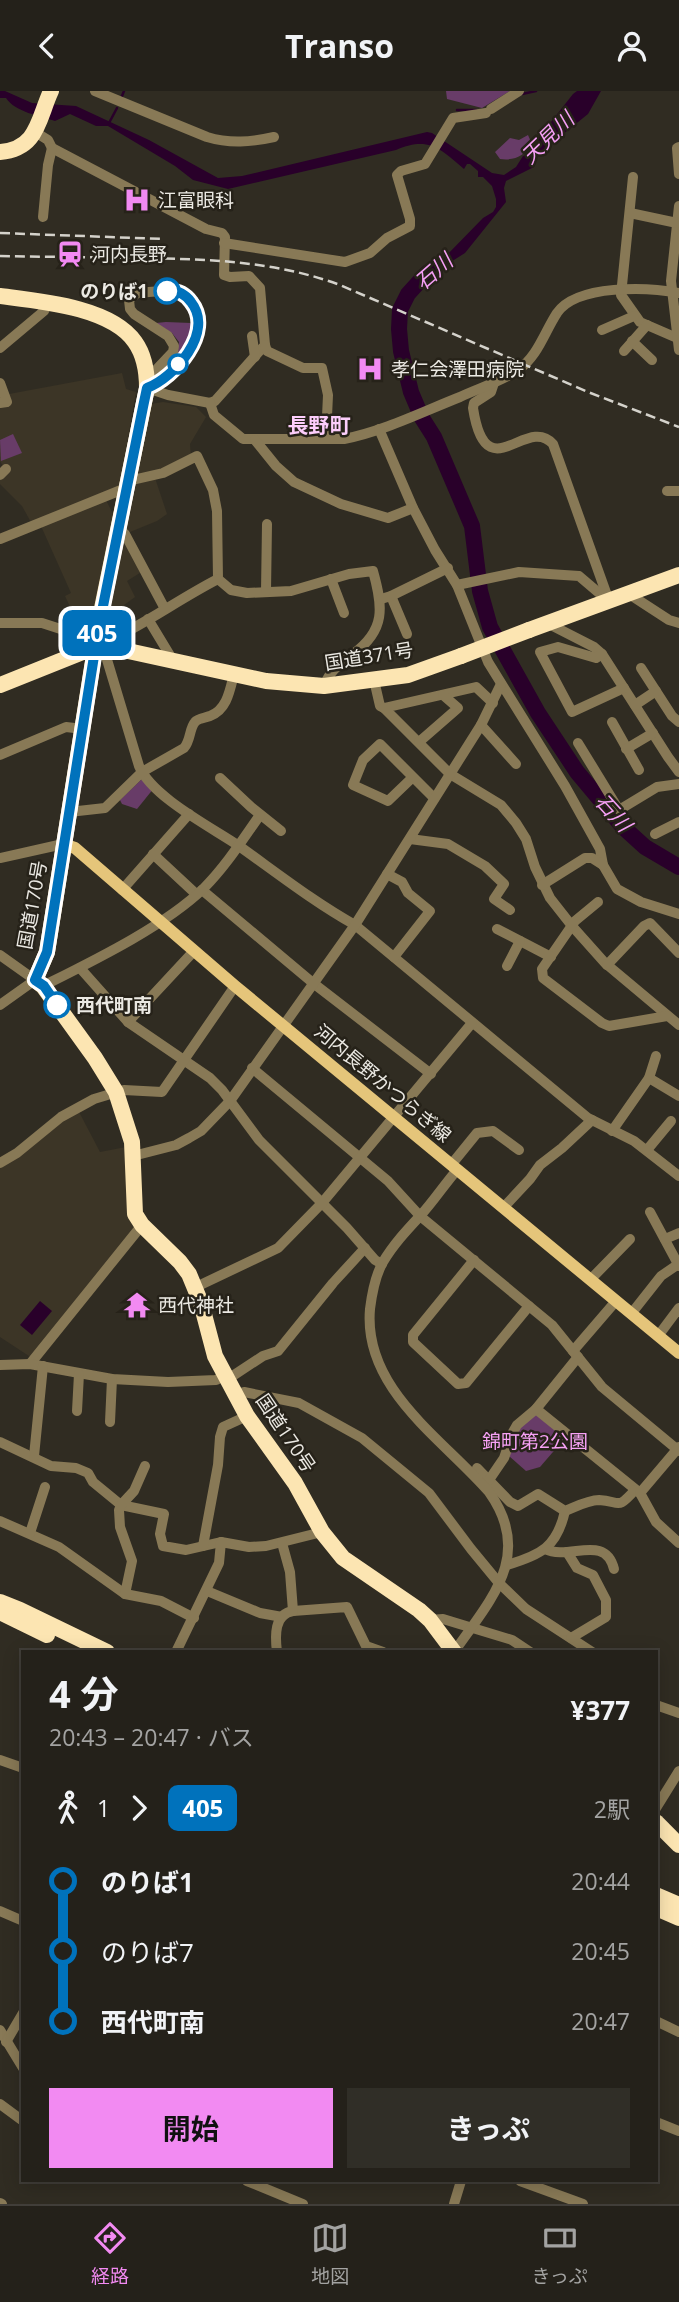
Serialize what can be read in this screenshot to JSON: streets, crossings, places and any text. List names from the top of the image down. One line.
{"streets":{"highway":["国道371号","国道170号"],"main road":["河内長野かつらぎ線"]},"crossings":[["国道371号","国道170号"],["国道170号","河内長野かつらぎ線"]],"districts":["長野町"],"water":["天見川","石川"],"parks":["錦町第2公園"],"places":{"hospital":["江富眼科","孝仁会澤田病院"],"station":["河内長野"],"other":["のりば1","西代町南"],"temple":["西代神社"]},"lines":["bus line 405"],"page":{"header":"Transo","on_map":"405","heading":["4 分","20:43 – 20:47 · バス","¥377"],"legs":["1","405","2駅"],"list":[{"name":"のりば1","value":"20:44"},{"name":"のりば7","value":"20:45"},{"name":"西代町南","value":"20:47"}],"buttons":["開始","きっぷ"],"tabs":["経路","地図","きっぷ"]}}
